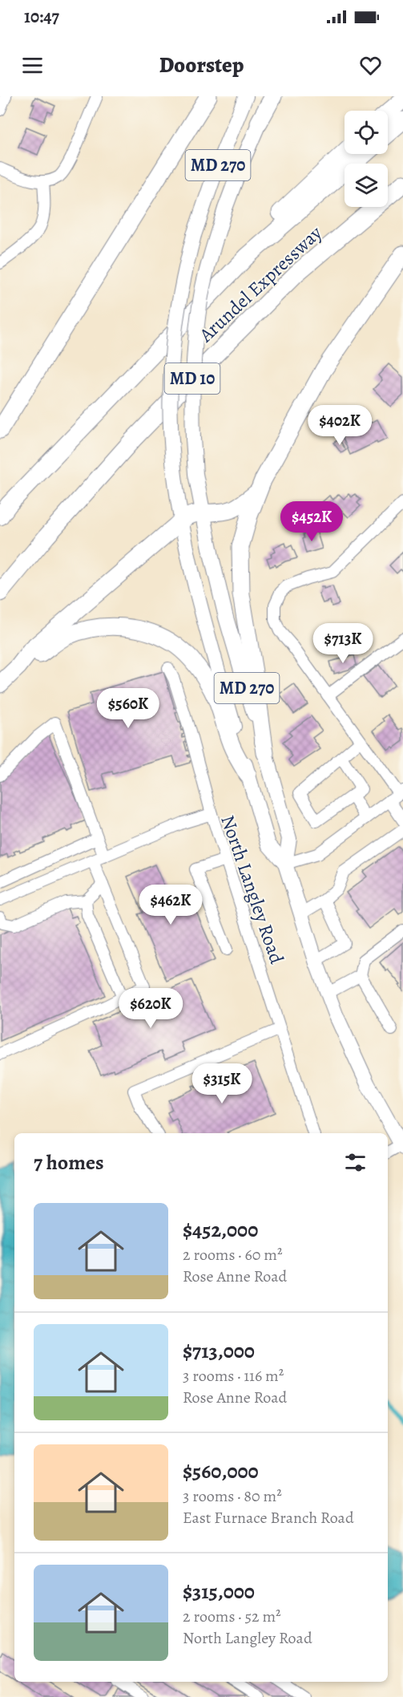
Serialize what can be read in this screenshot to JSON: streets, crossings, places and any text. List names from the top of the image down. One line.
{"streets":{"highway":["Arundel Expressway","MD 10"],"main road":["MD 270"],"street":["North Langley Road"]},"page":{"status":"10:47","header":"Doorstep","price":["$402K","$452K","$713K","$560K","$462K","$620K","$315K"],"heading":"7 homes","list":[{"name":"$452,000","note":"2 rooms · 60 m² · Rose Anne Road"},{"name":"$713,000","note":"3 rooms · 116 m² · Rose Anne Road"},{"name":"$560,000","note":"3 rooms · 80 m² · East Furnace Branch Road"},{"name":"$315,000","note":"2 rooms · 52 m² · North Langley Road"}]}}
